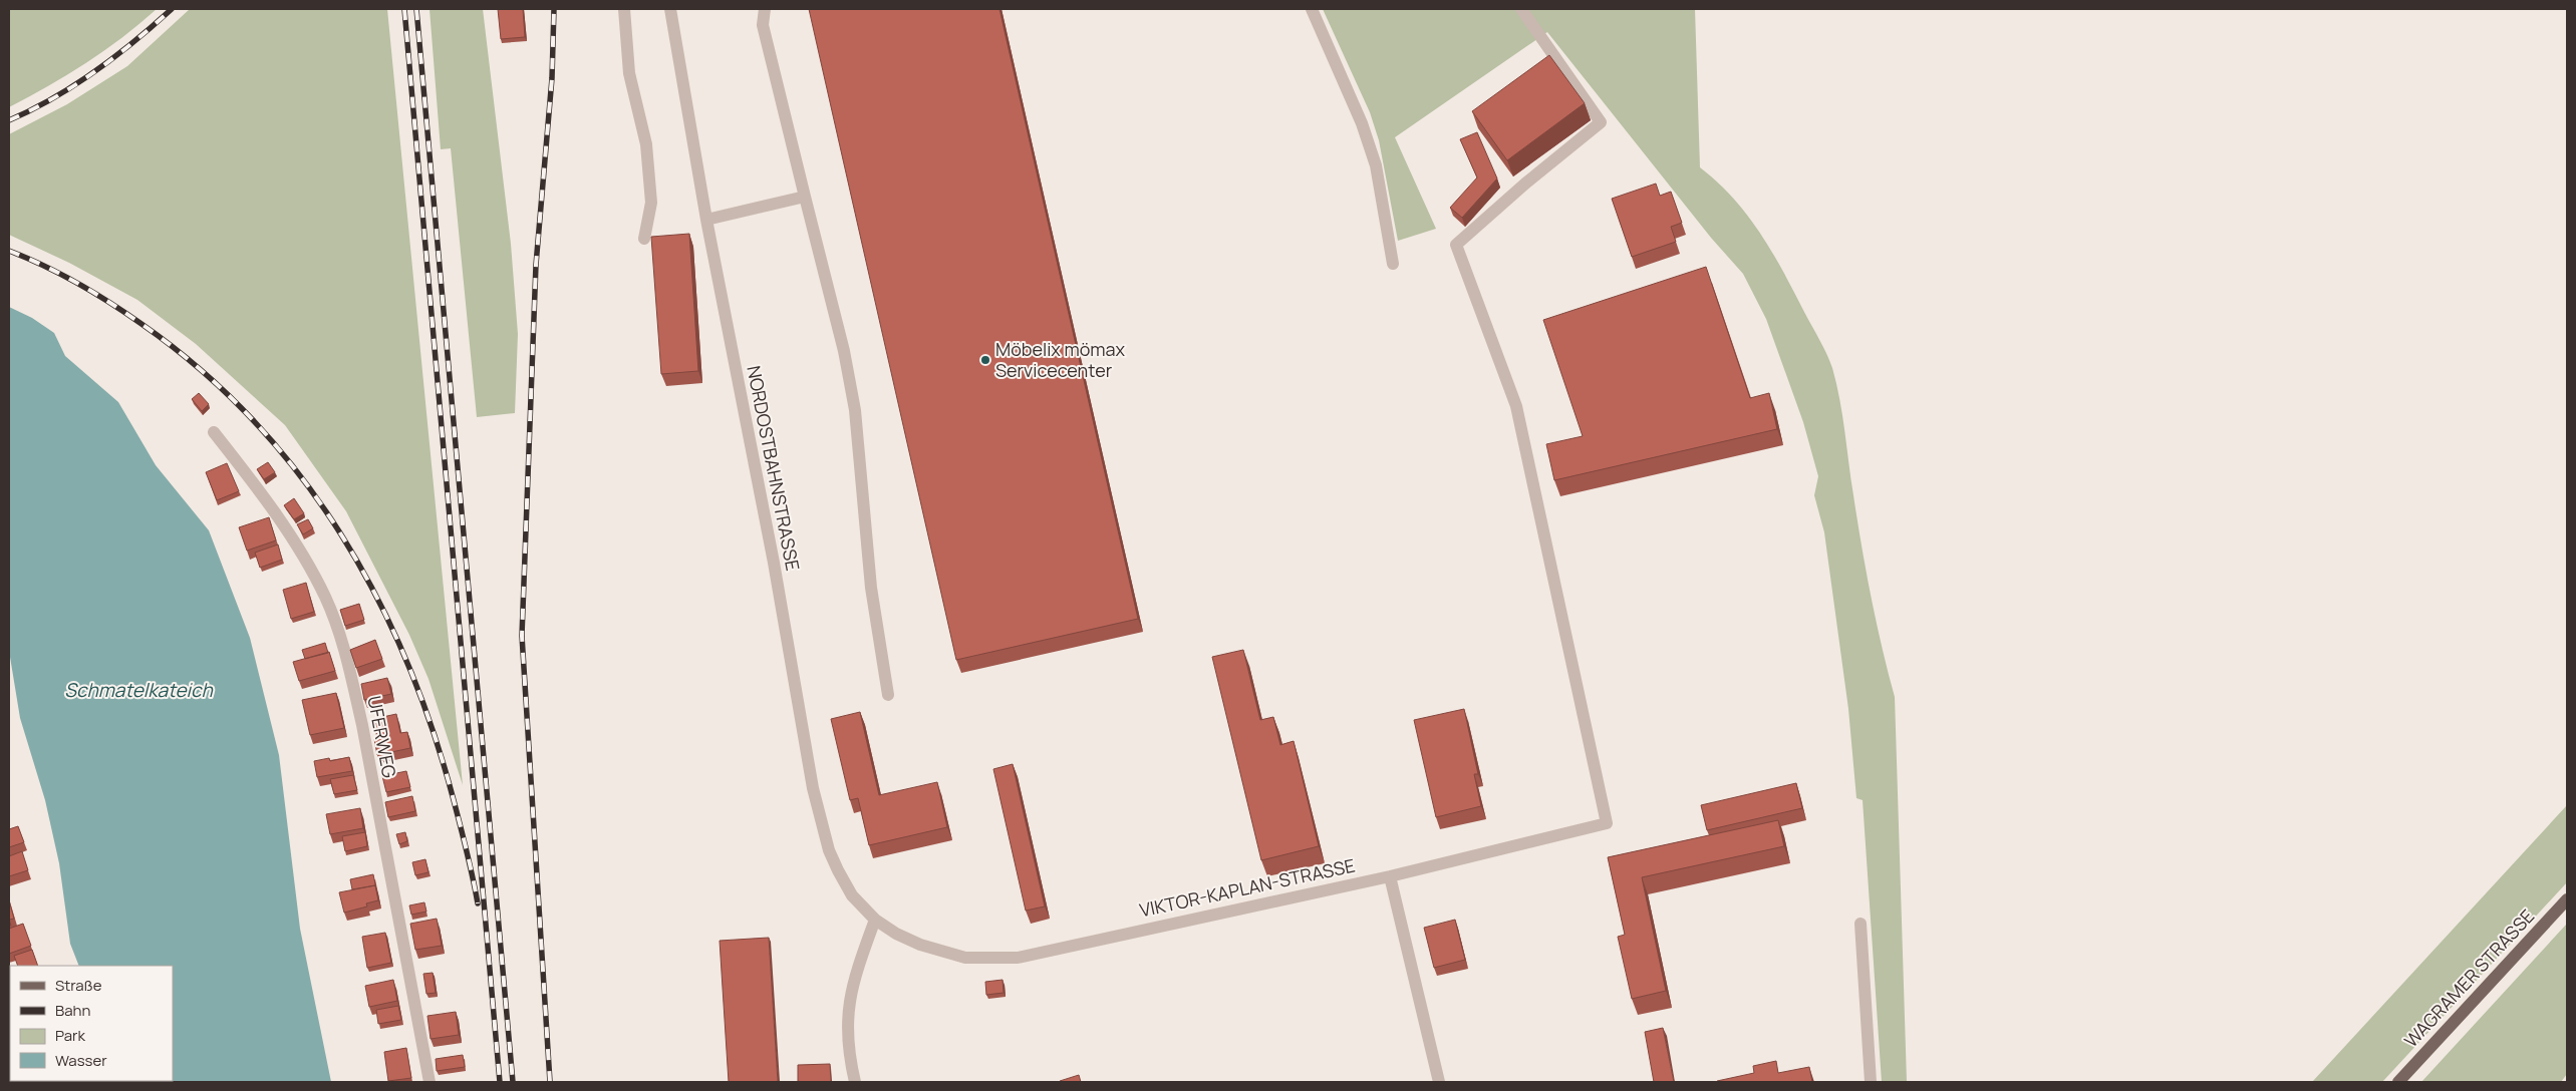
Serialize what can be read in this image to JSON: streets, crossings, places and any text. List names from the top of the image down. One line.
{"streets":{"main road":["WAGRAMER STRASSE"],"street":["NORDOSTBAHNSTRASSE","UFERWEG","VIKTOR-KAPLAN-STRASSE"]},"crossings":[["NORDOSTBAHNSTRASSE","VIKTOR-KAPLAN-STRASSE"]],"water":["Schmatelkateich"],"places":["Möbelix mömax Servicecenter"],"legend":["Straße","Bahn","Park","Wasser"]}
